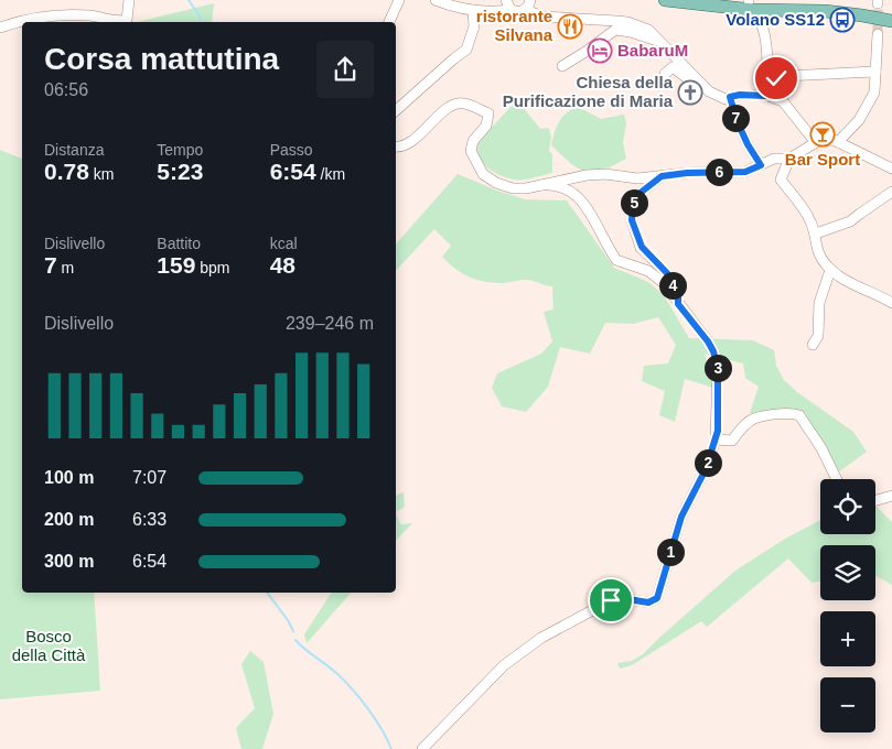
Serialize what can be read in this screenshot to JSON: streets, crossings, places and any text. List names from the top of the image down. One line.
{"parks":["Bosco della Città"],"places":{"bus stop":["Volano SS12"],"restaurant":["ristorante Silvana"],"hotel":["BabaruM"],"church":["Chiesa della Purificazione di Maria"],"bar":["Bar Sport"]},"page":{"heading":["Corsa mattutina","06:56"],"pins":["7","6","5","4","3","2","1"],"stats":[["Distanza","0.78 km"],["Tempo","5:23"],["Passo","6:54 /km"],["Dislivello","7 m"],["Battito","159 bpm"],["kcal","48"]],"chart":["Dislivello","239–246 m"],"list":[{"name":"100 m","note":"7:07"},{"name":"200 m","note":"6:33"},{"name":"300 m","note":"6:54"}],"map_buttons":["+","−"]}}
